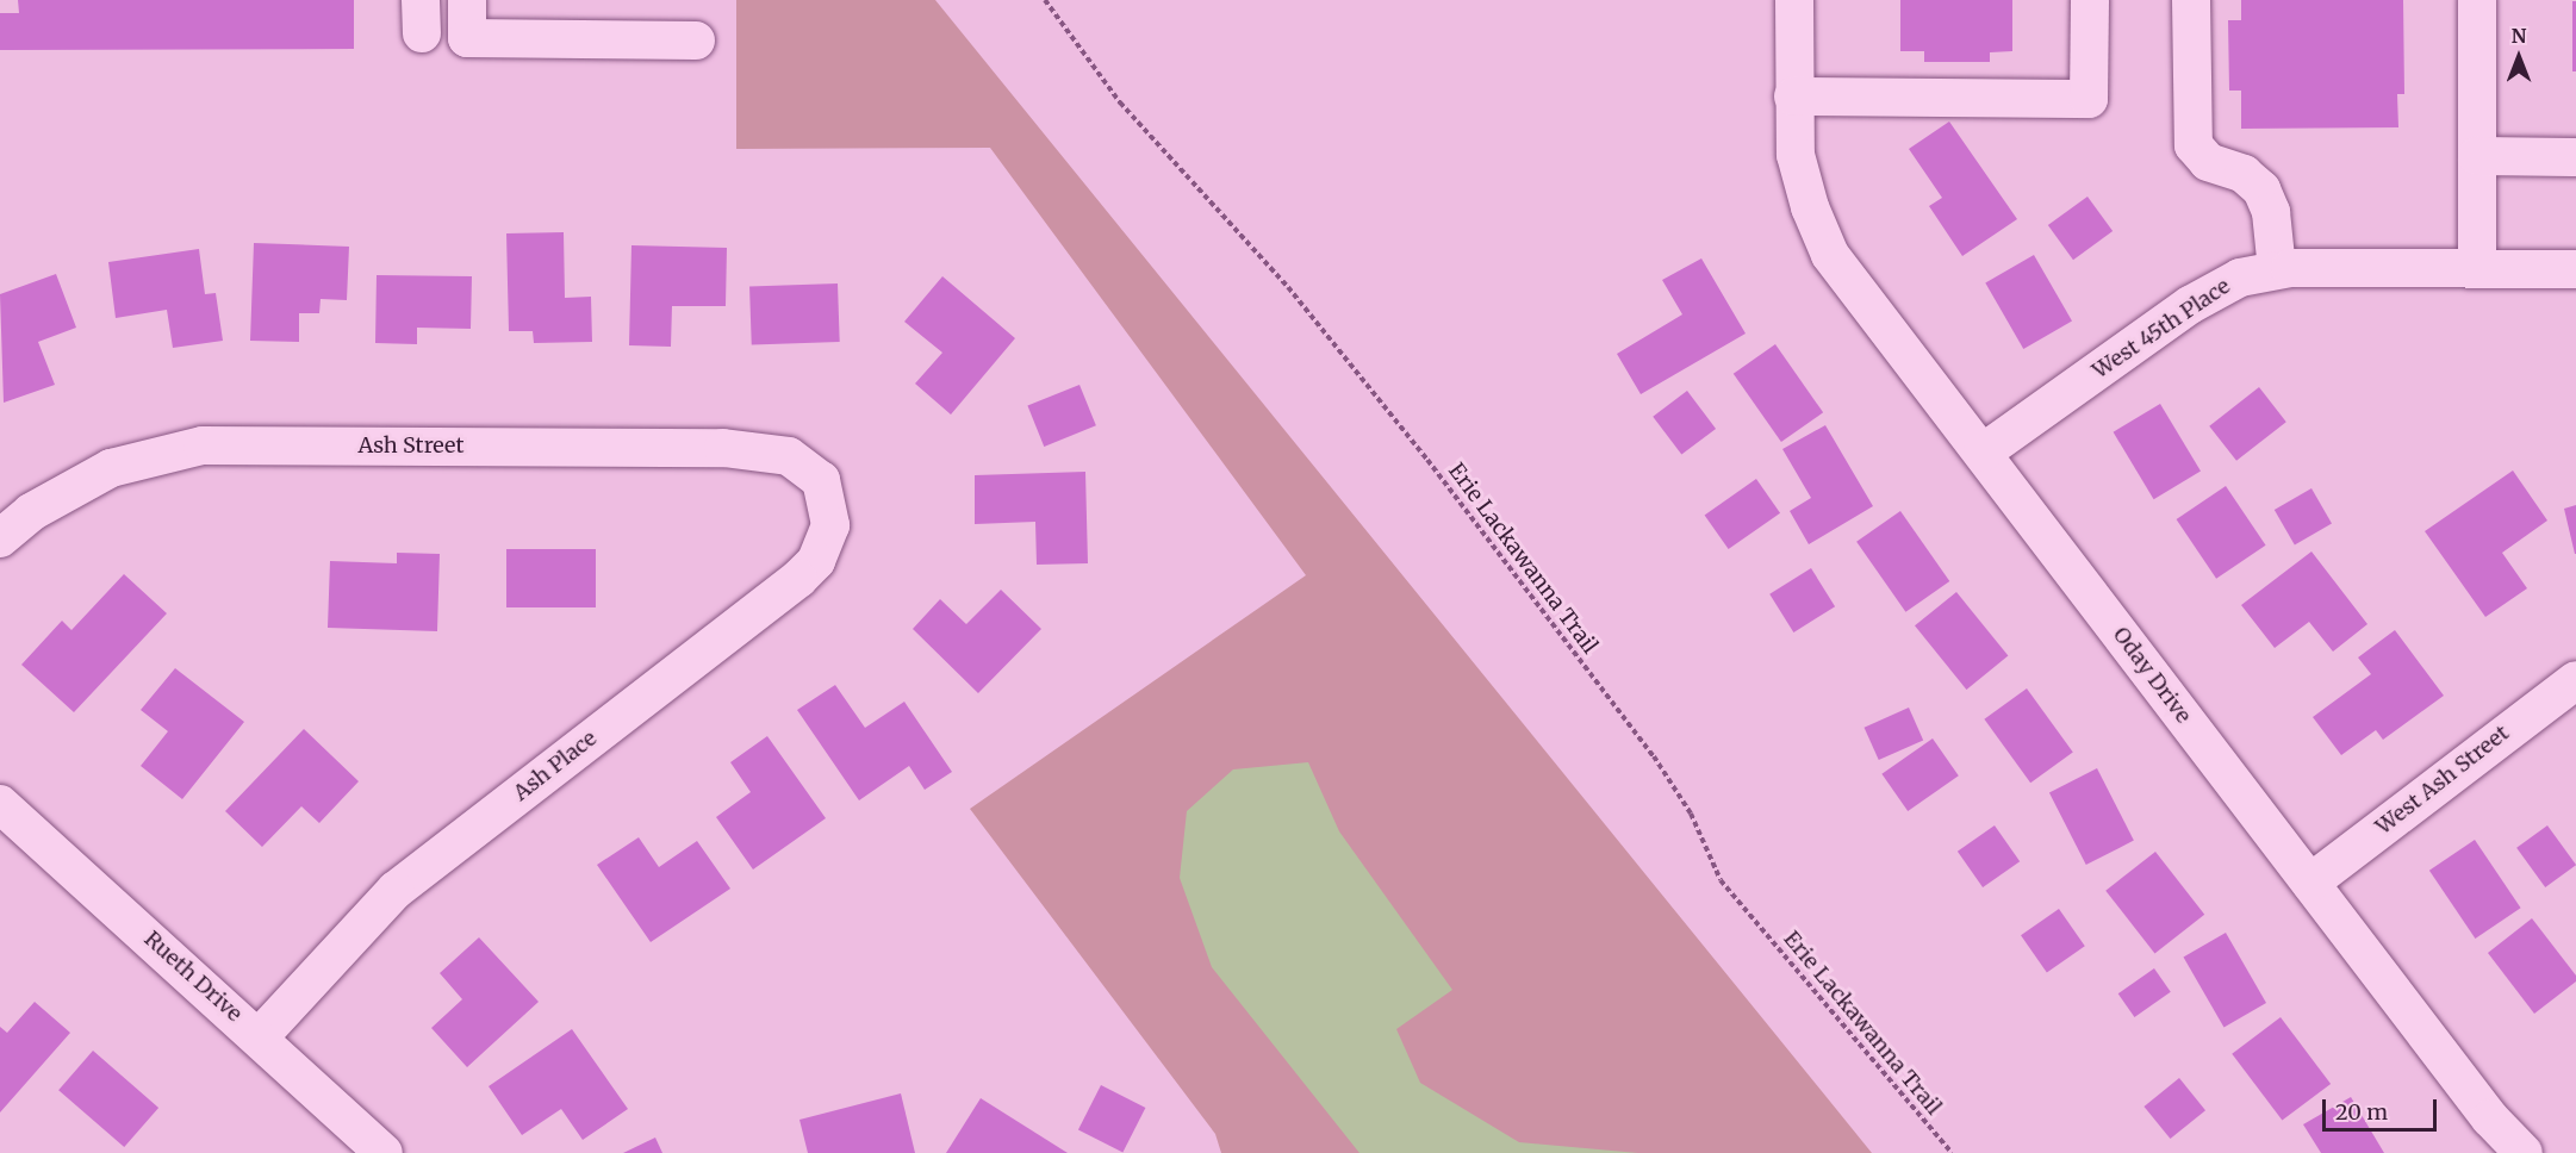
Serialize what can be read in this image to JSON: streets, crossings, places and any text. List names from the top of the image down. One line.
{"streets":{"street":["West 45th Place","Ash Street","Oday Drive","Ash Place","West Ash Street","Rueth Drive"],"path":["Erie Lackawanna Trail"]},"crossings":[["West 45th Place","Oday Drive"],["Ash Street","Ash Place"],["Oday Drive","West Ash Street"],["Ash Place","Rueth Drive"]],"scale_bar":"20 m","north":"top"}
